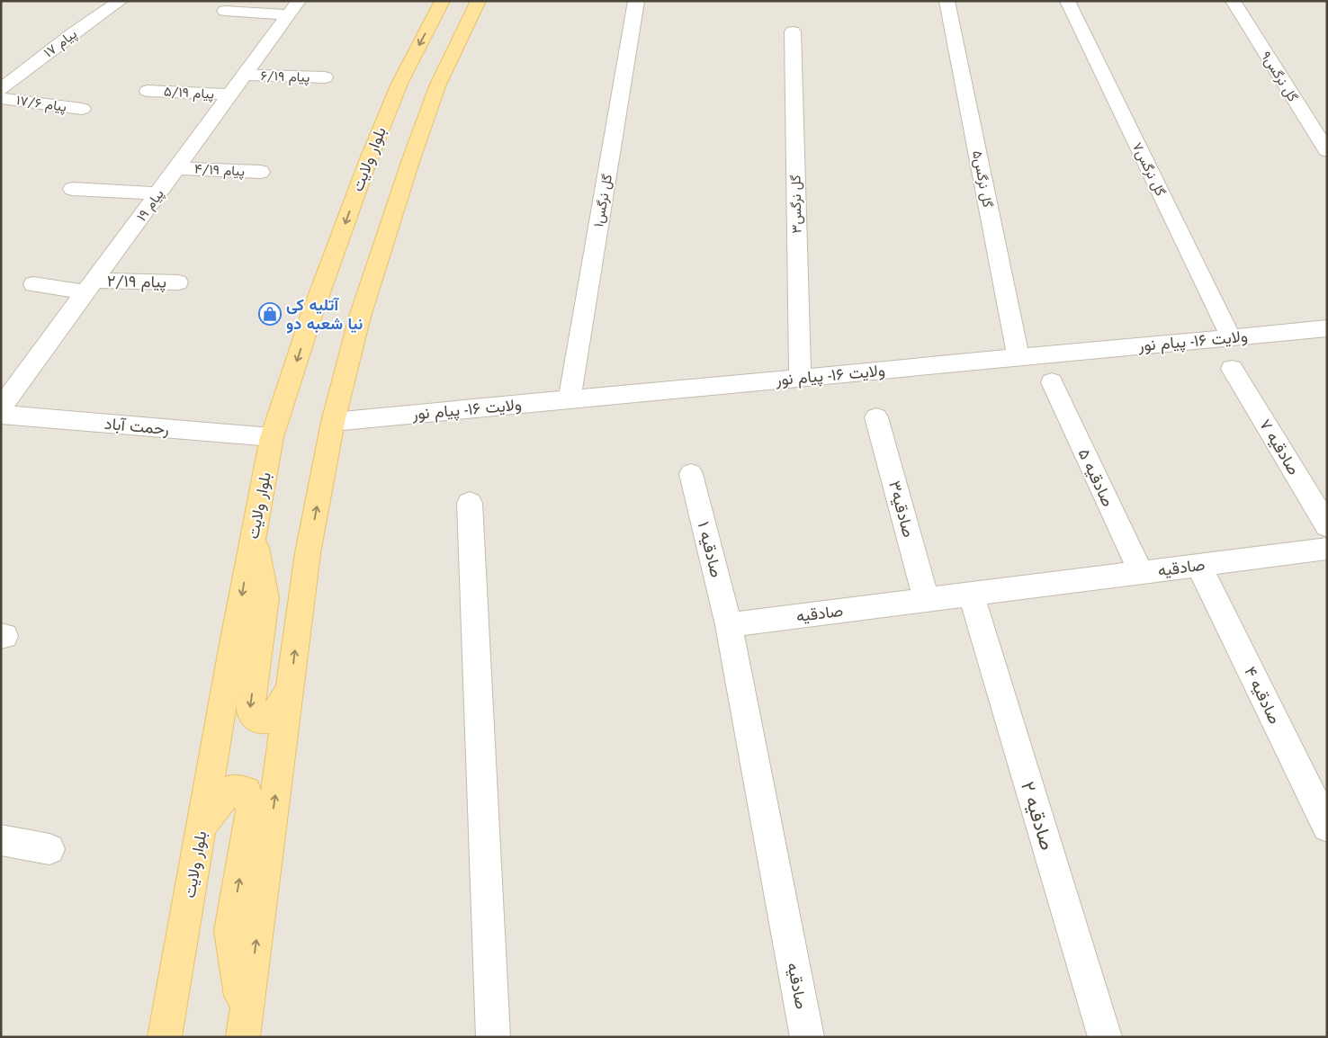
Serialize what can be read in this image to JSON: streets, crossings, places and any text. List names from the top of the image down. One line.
{"streets":{"main road":["بلوار ولایت"],"street":["پیام ۱۷","پیام ۶/۱۹","گل نرگس۹","پیام ۵/۱۹","پیام ۱۷/۶","گل نرگس۷","پیام ۴/۱۹","گل نرگس۵","گل نرگس۱","گل نرگس۳","پیام ۱۹","پیام ۲/۱۹","ولایت ۱۶- پیام نور","رحمت آباد","صادقیه ۷","صادقیه ۵","صادقیه۳","صادقیه ۱","صادقیه","صادقیه ۴","صادقیه ۲"]},"crossings":[["پیام ۶/۱۹","پیام ۱۹"],["پیام ۵/۱۹","پیام ۱۹"],["بلوار ولایت","رحمت آباد"],["گل نرگس۷","ولایت ۱۶- پیام نور"],["پیام ۴/۱۹","پیام ۱۹"],["گل نرگس۵","ولایت ۱۶- پیام نور"],["گل نرگس۱","ولایت ۱۶- پیام نور"],["گل نرگس۳","ولایت ۱۶- پیام نور"],["پیام ۱۹","پیام ۲/۱۹"],["صادقیه ۵","صادقیه"],["صادقیه۳","صادقیه"],["صادقیه ۱","صادقیه"],["صادقیه","صادقیه ۴"],["صادقیه","صادقیه ۲"]],"places":{"shop":["آتلیه کی نیا شعبه دو"]}}
